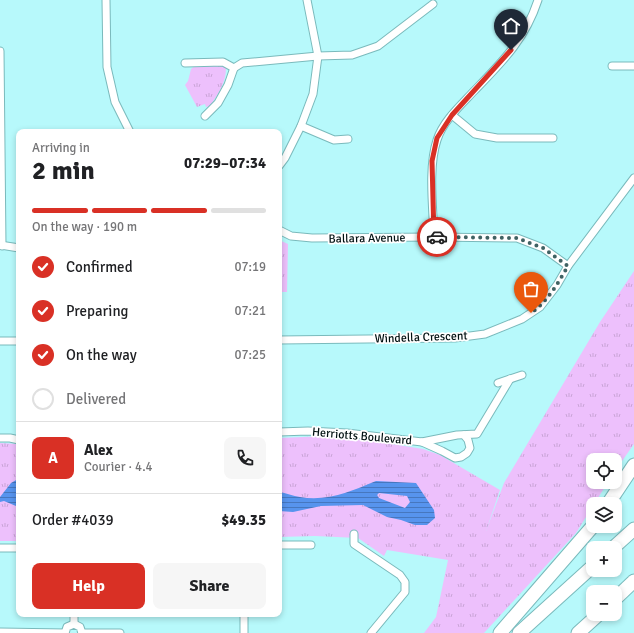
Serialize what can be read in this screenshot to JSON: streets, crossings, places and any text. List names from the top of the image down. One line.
{"streets":{"street":["Ballara Avenue","Windella Crescent","Herriotts Boulevard"]},"crossings":[["Ballara Avenue","Windella Crescent"]],"page":{"heading":["2 min","Arriving in","07:29–07:34"],"panel":["Alex","Courier · 4.4","Order #4039","$49.35"],"bar":"On the way · 190 m","list":[["Confirmed","07:19"],["Preparing","07:21"],["On the way","07:25"],"Delivered"],"round":"A","map_buttons":["+","−"],"buttons":["Help","Share"]}}
